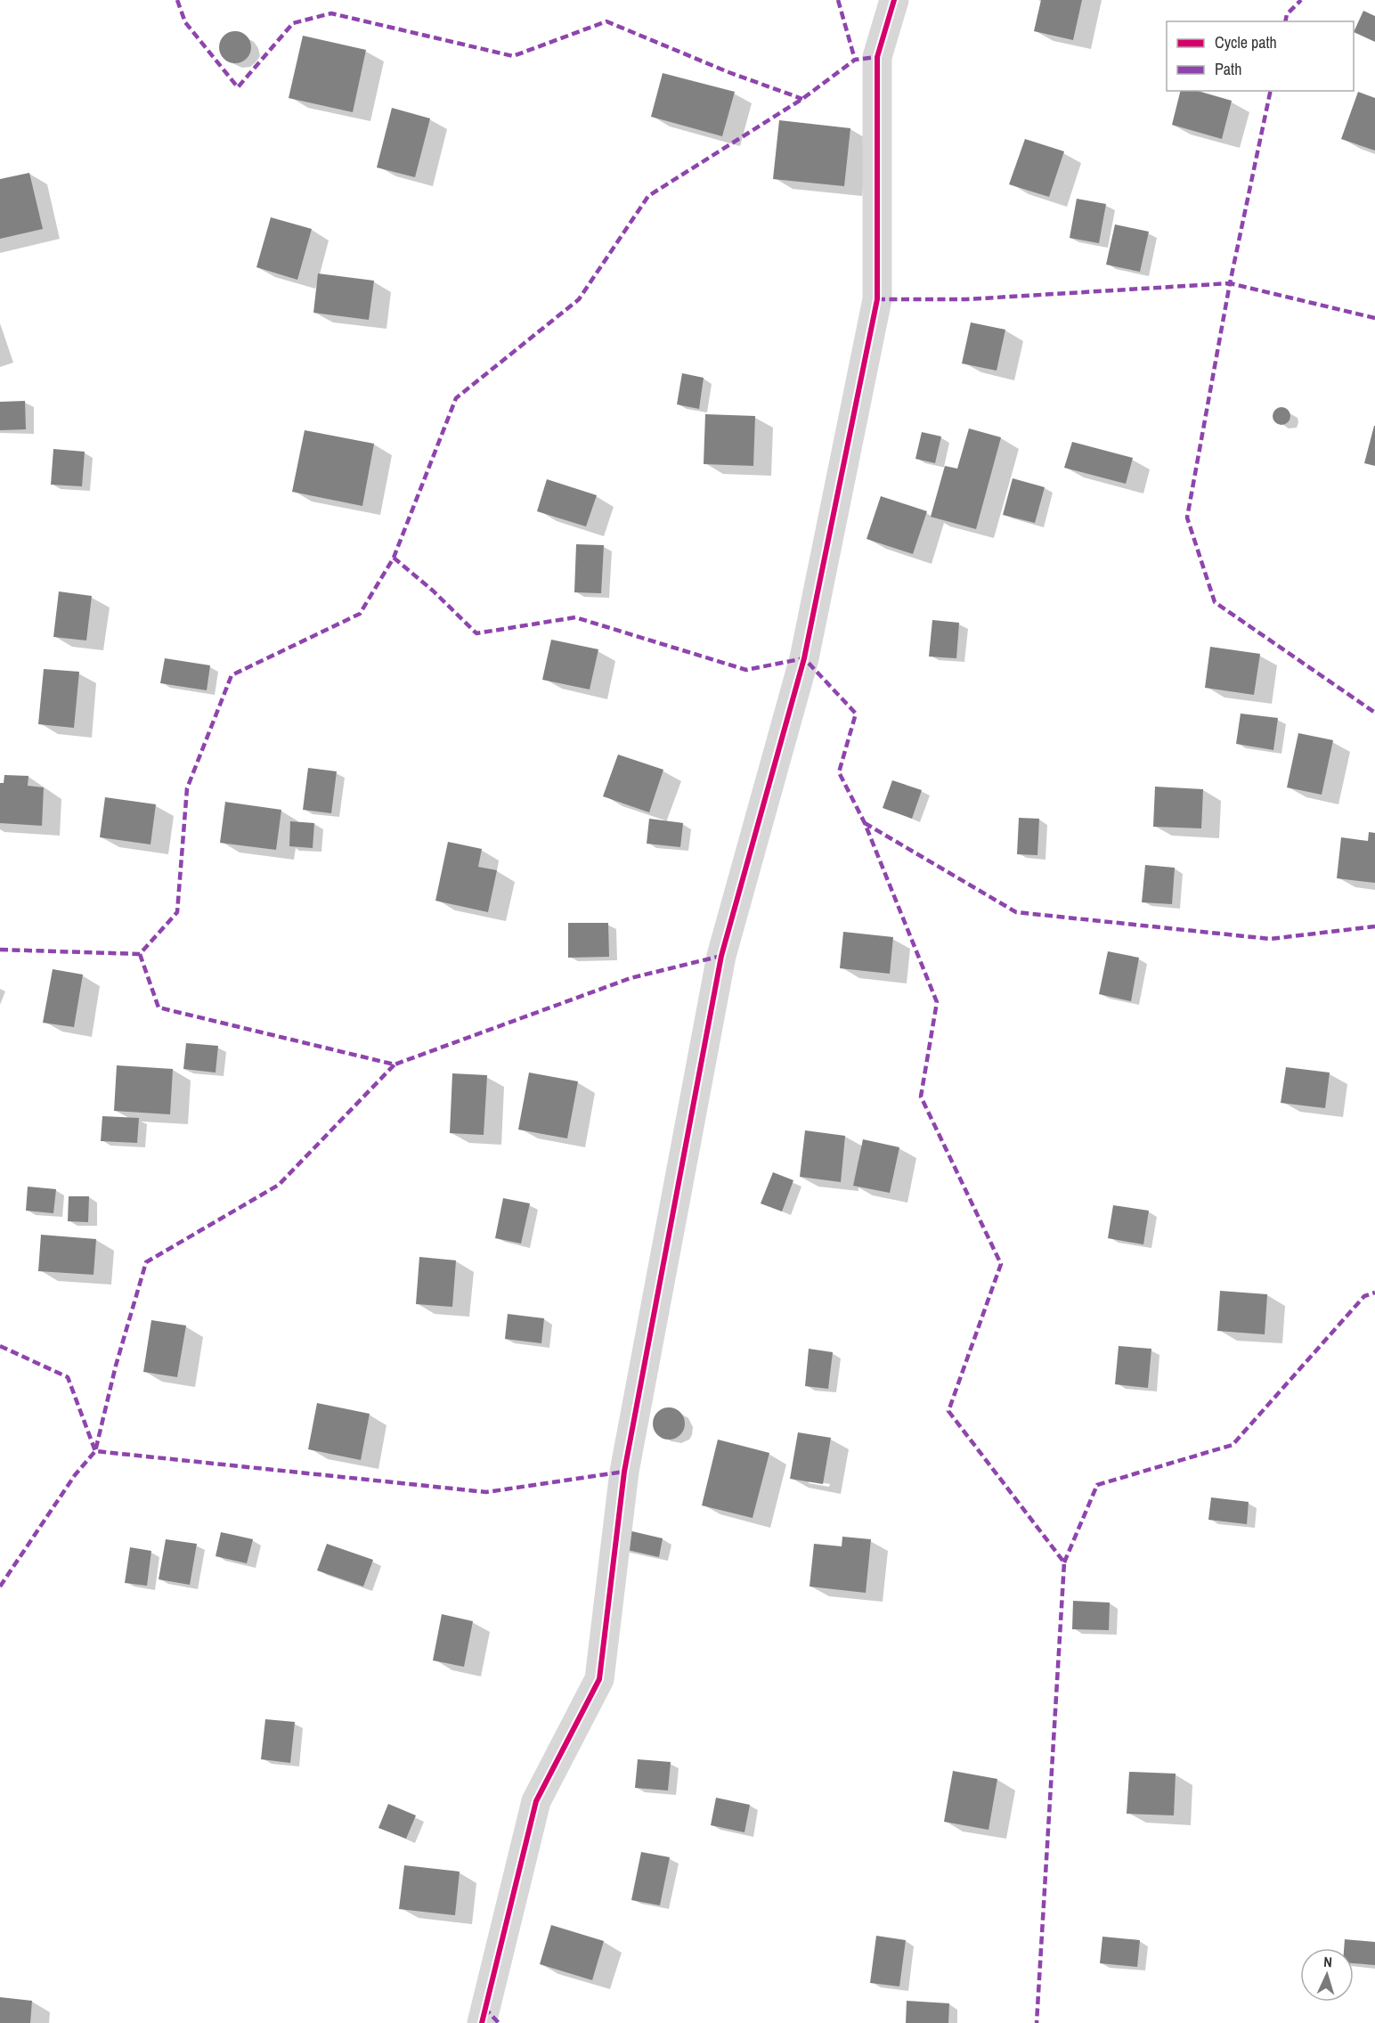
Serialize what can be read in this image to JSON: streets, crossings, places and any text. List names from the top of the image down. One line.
{"legend":["Cycle path","Path"],"north":"top"}
